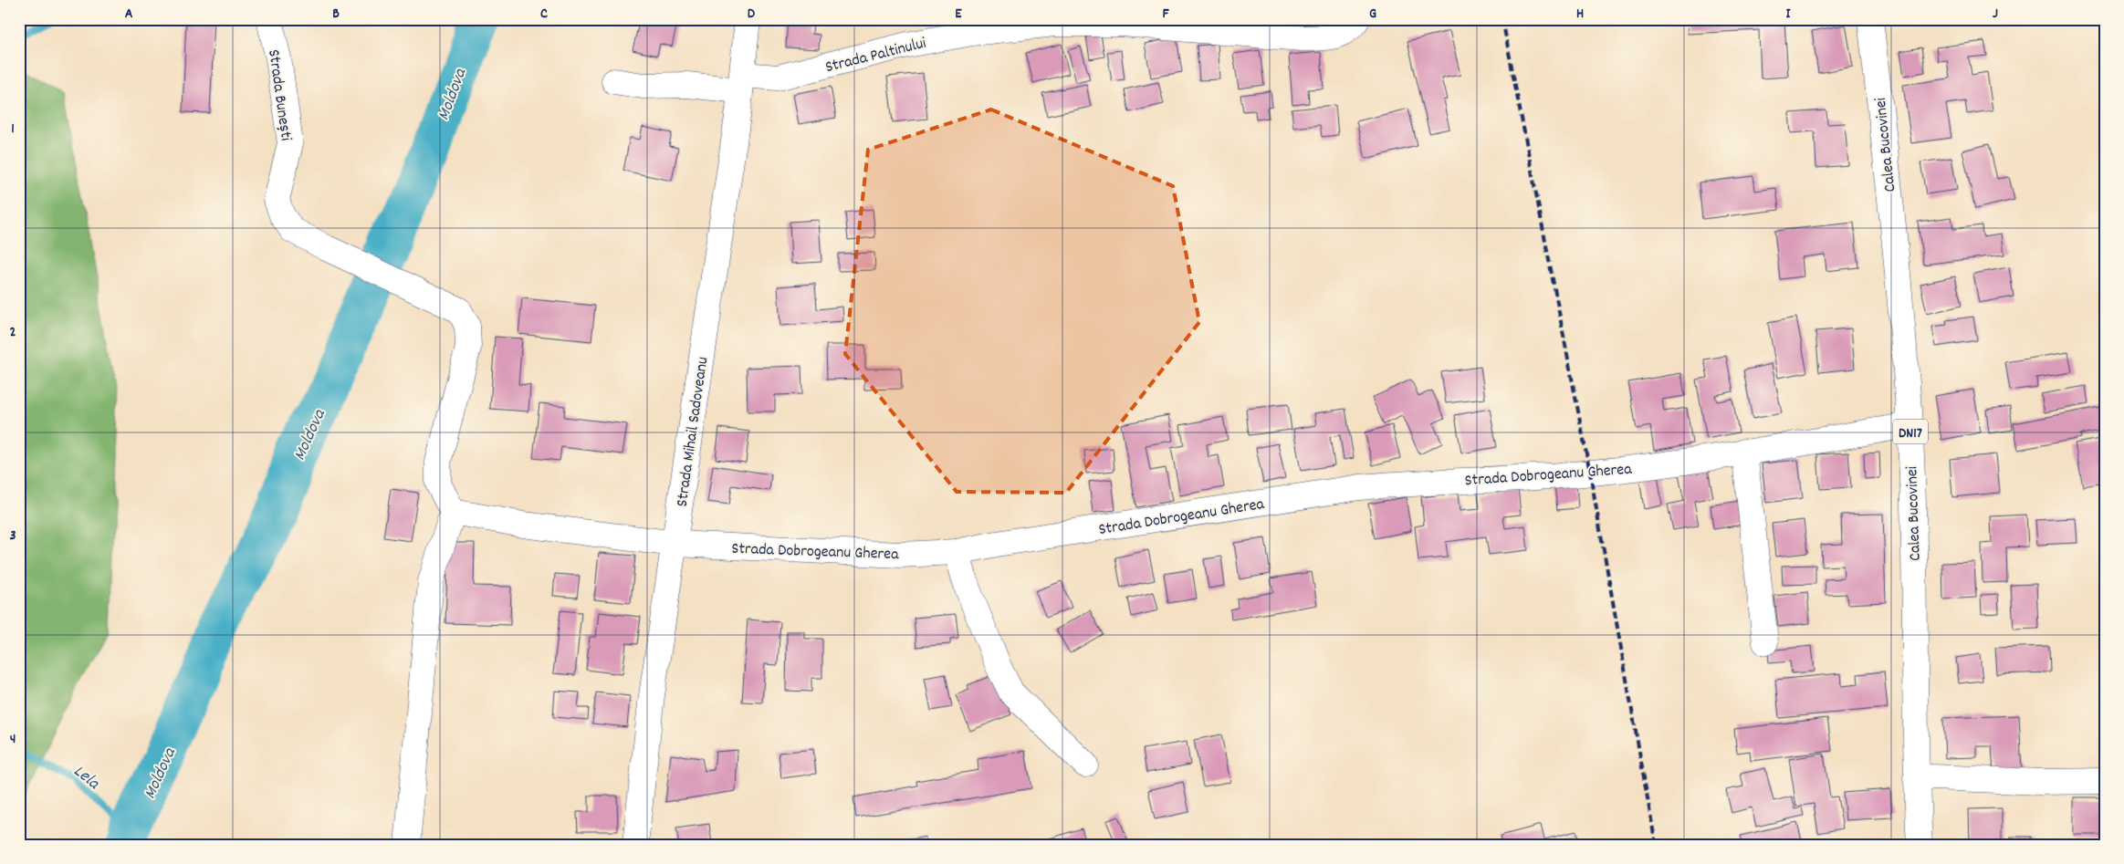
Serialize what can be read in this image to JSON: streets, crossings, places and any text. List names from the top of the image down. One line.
{"streets":{"main road":["Strada Paltinului","Strada Bunești","Calea Bucovinei","Strada Mihail Sadoveanu","DN17","Strada Dobrogeanu Gherea"]},"crossings":[["Strada Paltinului","Strada Mihail Sadoveanu"],["Strada Bunești","Strada Dobrogeanu Gherea"],["Calea Bucovinei","Strada Dobrogeanu Gherea"],["Strada Mihail Sadoveanu","Strada Dobrogeanu Gherea"]],"water":["Moldova","Lela"],"grid":{"columns":["A","B","C","D","E","F","G","H","I","J"],"rows":["1","2","3","4"]}}
